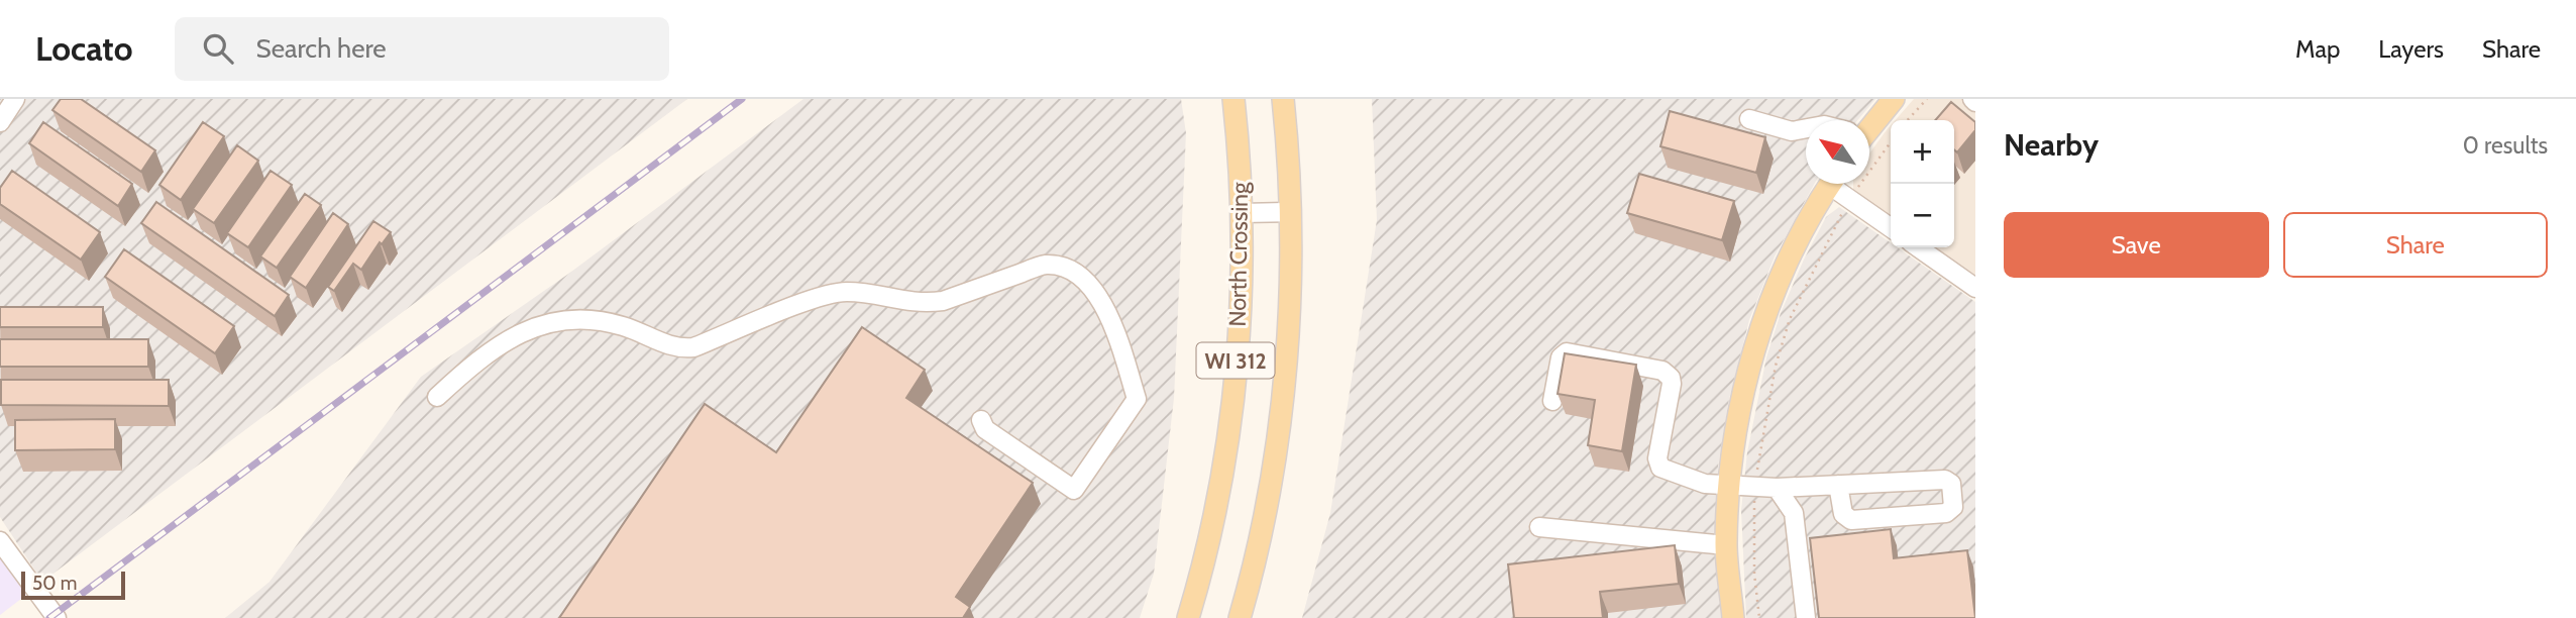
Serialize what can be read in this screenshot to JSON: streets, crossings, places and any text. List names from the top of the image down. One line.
{"streets":{"main road":["North Crossing","WI 312"]},"scale_bar":"50 m","north":"top left","page":{"header":"Locato","search":"Search here","nav":["Map","Layers","Share"],"heading":["Nearby","0 results"],"map_buttons":["+","−"],"buttons":["Save","Share"],"scale":"50 m"}}
